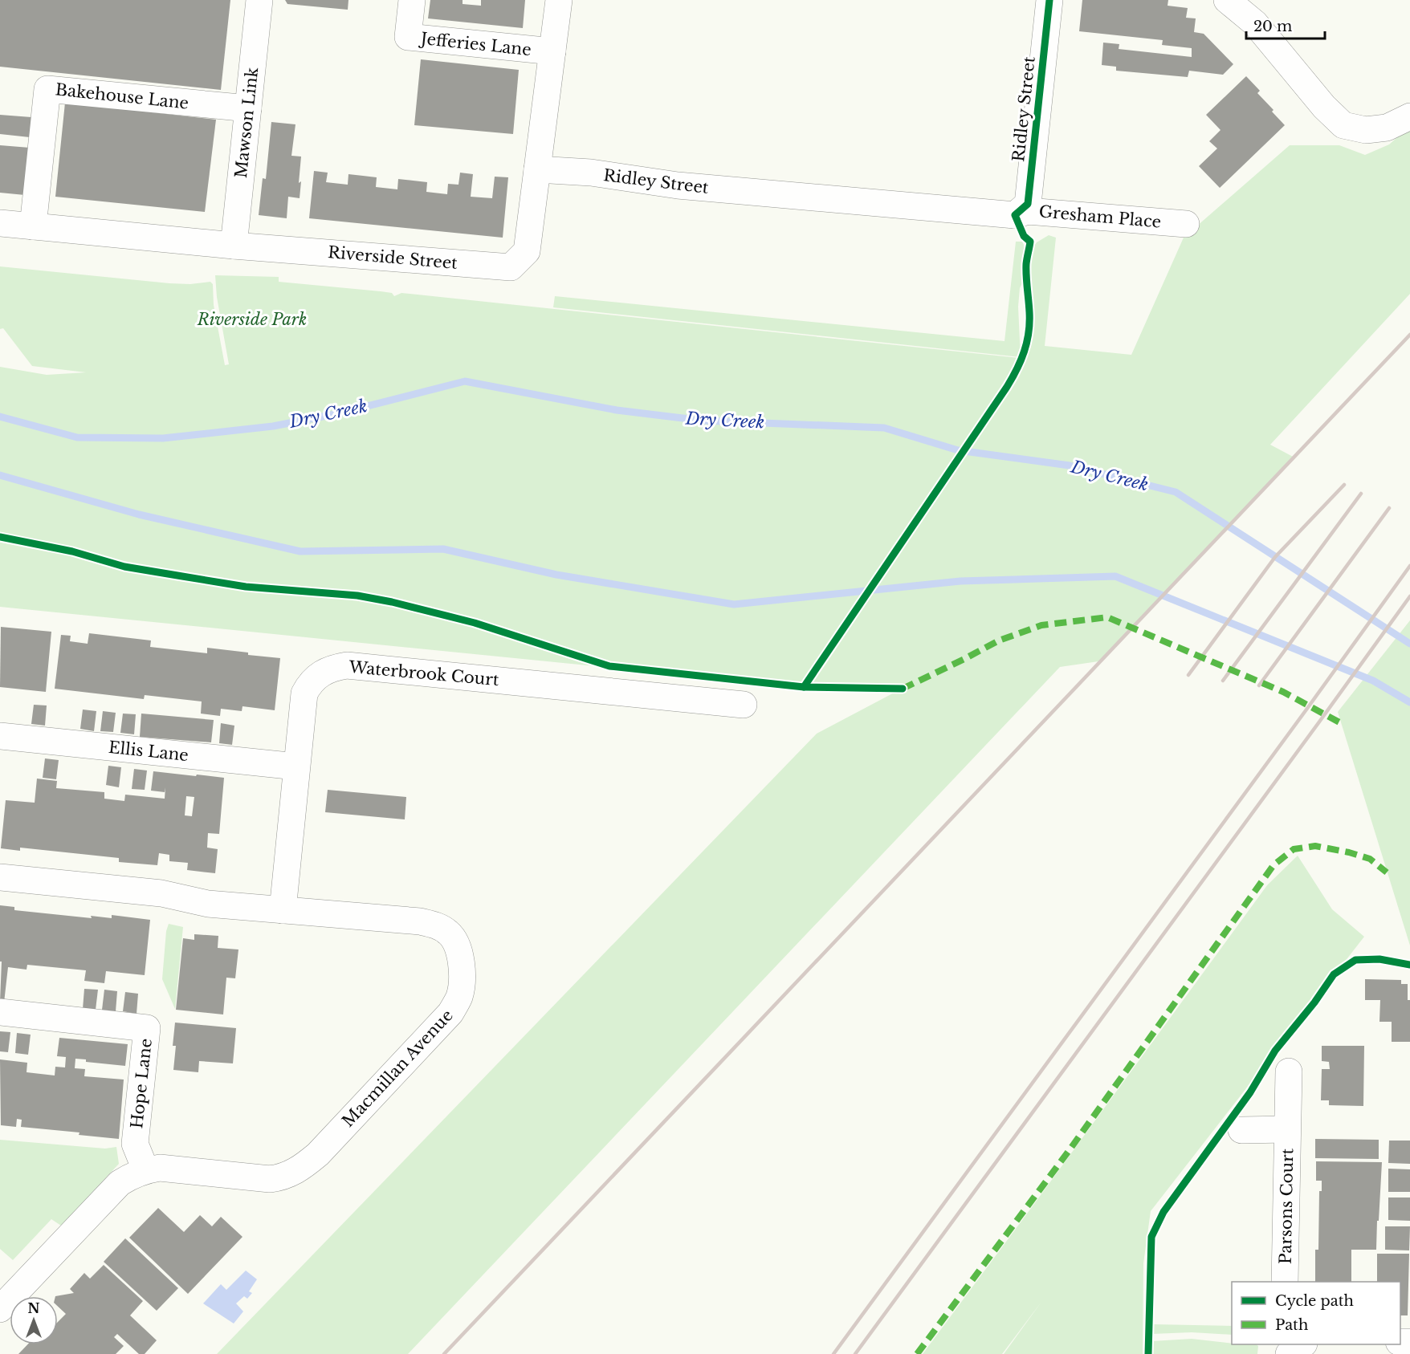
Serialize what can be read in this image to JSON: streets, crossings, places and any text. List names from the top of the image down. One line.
{"streets":{"street":["Jefferies Lane","Bakehouse Lane","Ridley Street","Mawson Link","Gresham Place","Riverside Street","Waterbrook Court","Ellis Lane","Macmillan Avenue","Hope Lane","Parsons Court"]},"crossings":[["Jefferies Lane","Riverside Street"],["Bakehouse Lane","Mawson Link"],["Bakehouse Lane","Riverside Street"],["Ridley Street","Gresham Place"],["Ridley Street","Riverside Street"],["Mawson Link","Riverside Street"],["Waterbrook Court","Ellis Lane"],["Waterbrook Court","Macmillan Avenue"],["Macmillan Avenue","Hope Lane"]],"water":["Dry Creek"],"parks":["Riverside Park"],"legend":["Cycle path","Path"],"scale_bar":"20 m","north":"top"}
